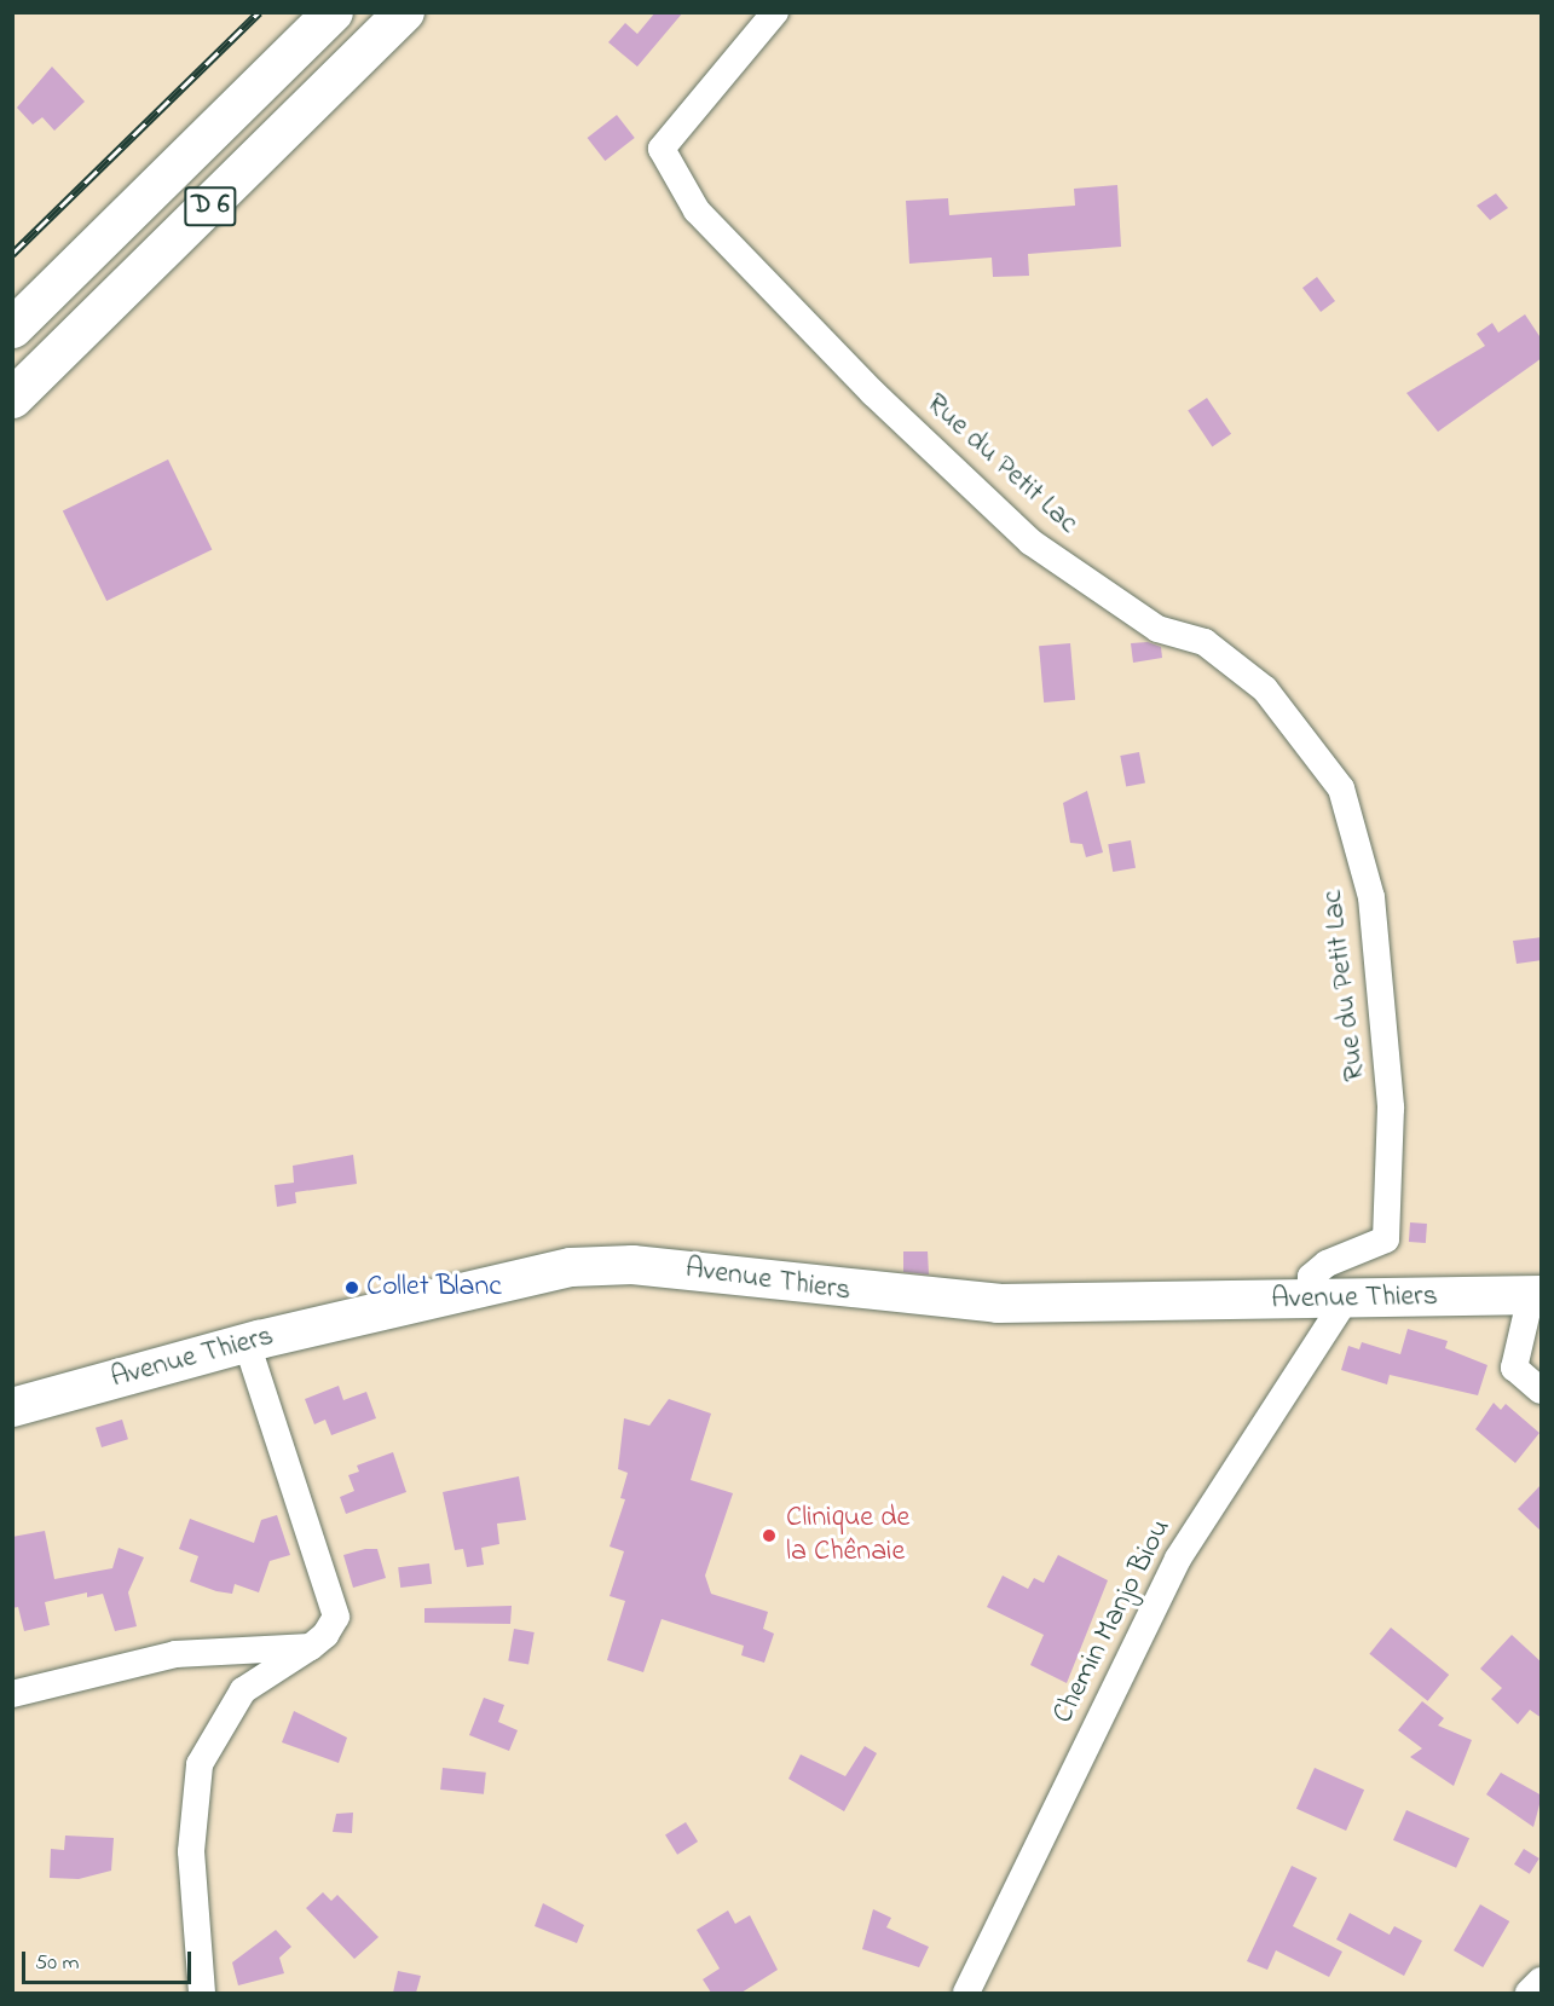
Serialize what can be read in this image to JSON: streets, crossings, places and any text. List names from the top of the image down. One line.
{"streets":{"highway":["D 6"],"main road":["Avenue Thiers"],"street":["Rue du Petit Lac","Chemin Manjo Biou"]},"crossings":[["Rue du Petit Lac","Avenue Thiers"],["Avenue Thiers","Chemin Manjo Biou"]],"places":["Collet Blanc","Clinique de la Chênaie"],"scale_bar":"50 m"}
